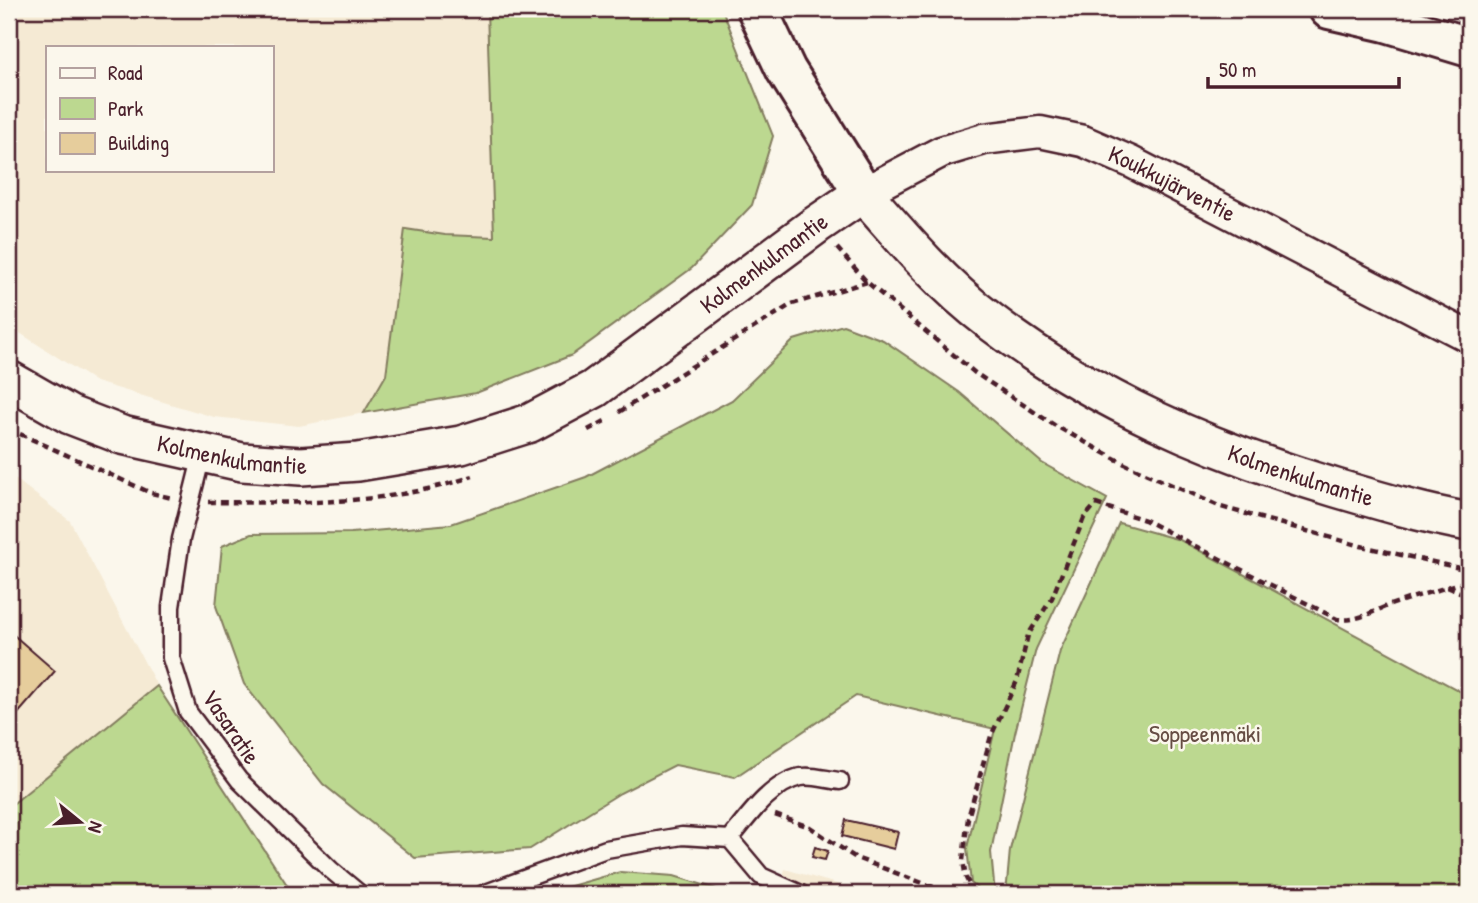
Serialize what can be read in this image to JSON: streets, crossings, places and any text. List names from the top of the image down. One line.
{"streets":{"street":["Koukkujärventie","Kolmenkulmantie"],"lane":["Vasaratie"]},"crossings":[["Koukkujärventie","Kolmenkulmantie"],["Kolmenkulmantie","Vasaratie"]],"parks":["Soppeenmäki"],"legend":["Road","Park","Building"],"scale_bar":"50 m","north":"right"}
